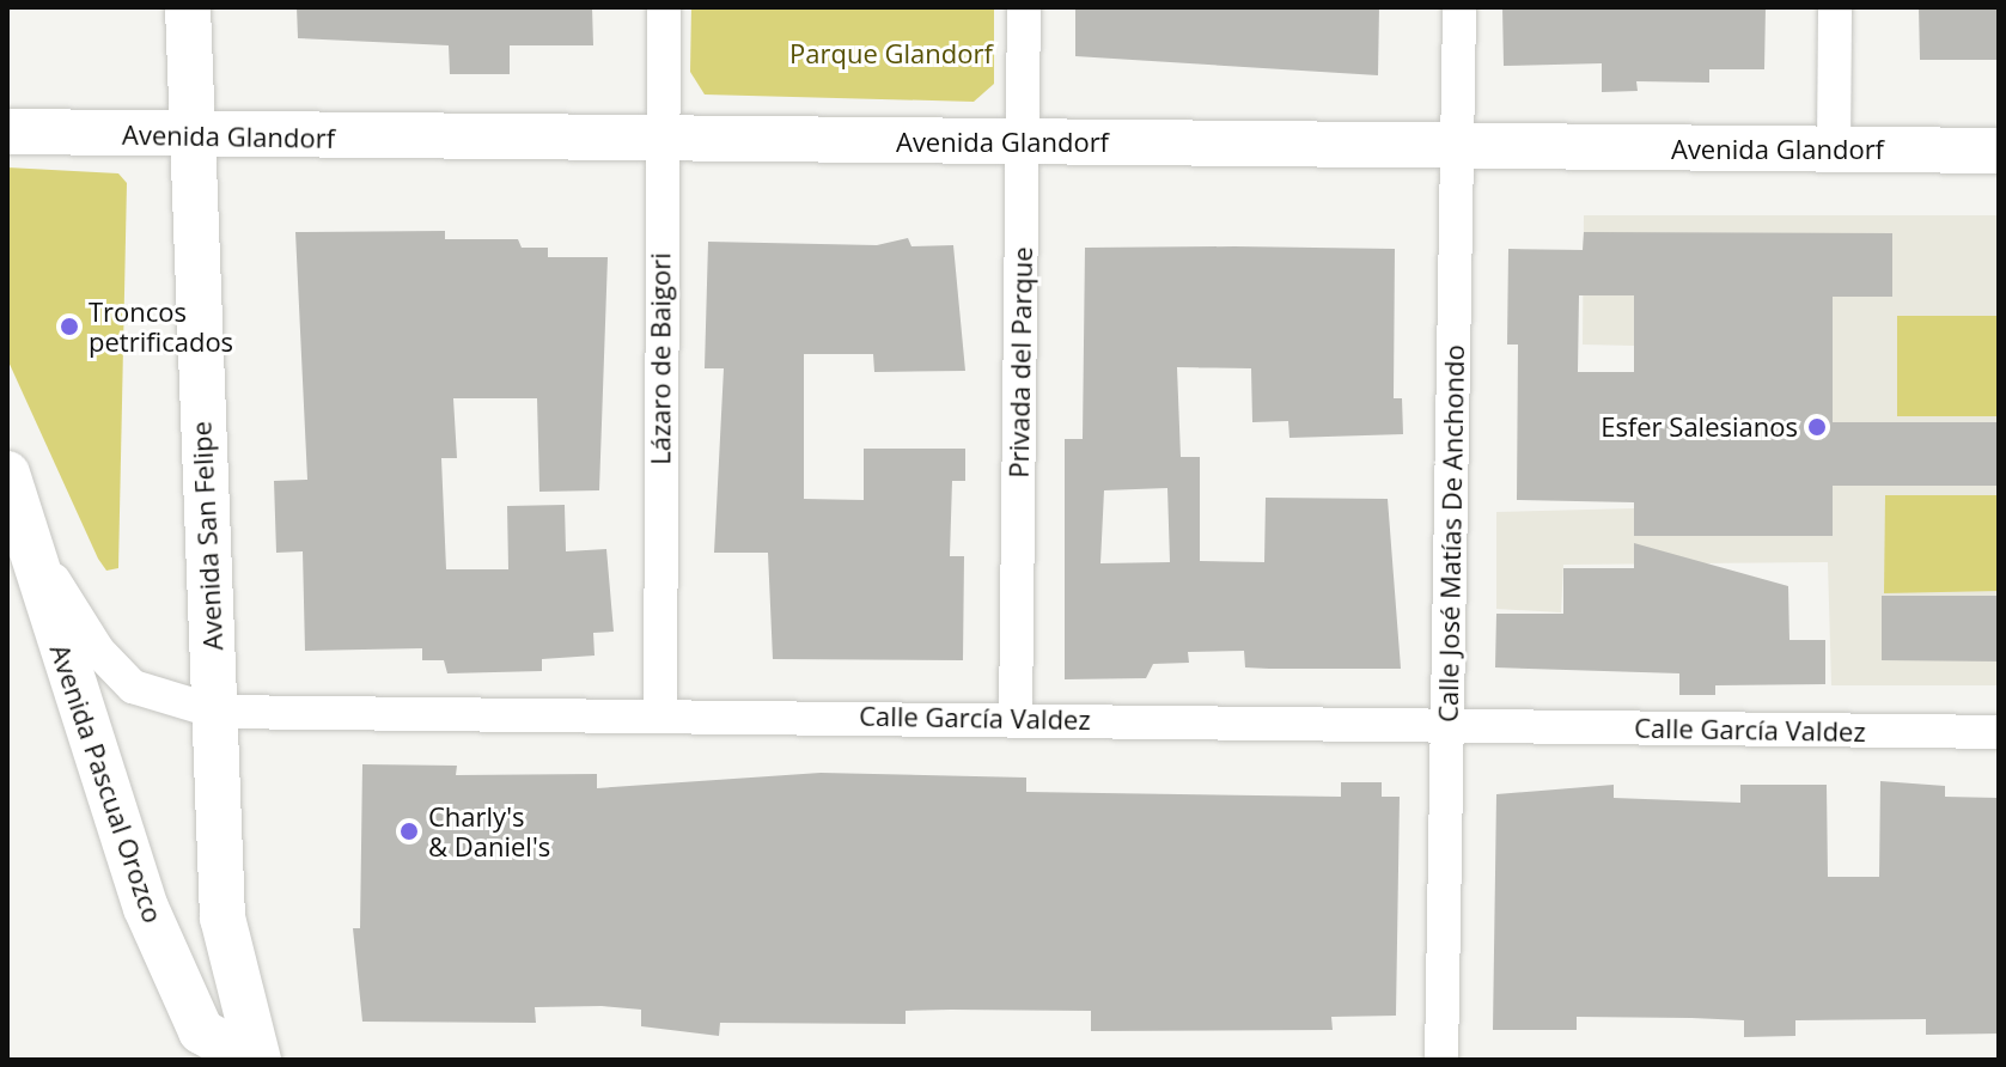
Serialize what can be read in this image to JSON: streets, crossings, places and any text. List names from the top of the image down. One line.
{"streets":{"main road":["Avenida Glandorf","Avenida San Felipe","Avenida Pascual Orozco"],"street":["Lázaro de Baigori","Privada del Parque","Calle José Matías De Anchondo","Calle García Valdez"]},"crossings":[["Avenida Glandorf","Lázaro de Baigori"],["Avenida Glandorf","Privada del Parque"],["Avenida Glandorf","Calle José Matías De Anchondo"],["Avenida Glandorf","Avenida San Felipe"],["Lázaro de Baigori","Calle García Valdez"],["Privada del Parque","Calle García Valdez"],["Calle José Matías De Anchondo","Calle García Valdez"],["Avenida San Felipe","Calle García Valdez"],["Avenida San Felipe","Avenida Pascual Orozco"],["Calle García Valdez","Avenida Pascual Orozco"]],"parks":["Parque Glandorf"],"places":["Troncos petrificados","Esfer Salesianos","Charly's & Daniel's"]}
